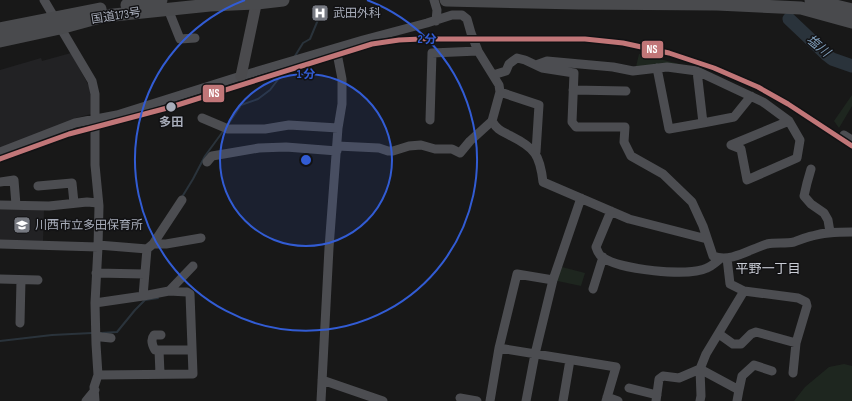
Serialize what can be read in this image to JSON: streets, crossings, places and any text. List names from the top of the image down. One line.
{"streets":{"highway":["国道173号"]},"districts":["平野一丁目"],"water":["塩川"],"places":{"hospital":["武田外科"],"other":["多田"],"school or university":["川西市立多田保育所"]},"lines":["transit line NS"],"rings":["2 分","1 分"]}
